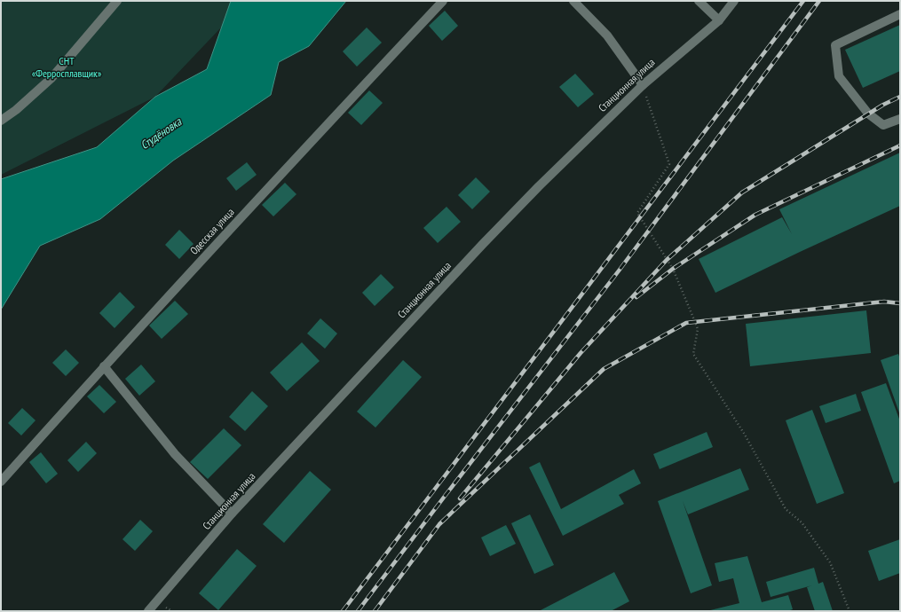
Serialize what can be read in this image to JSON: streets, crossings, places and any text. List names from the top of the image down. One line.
{"streets":{"street":["Станционная улица","Одесская улица"]},"water":["Студёновка"],"parks":["СНТ «Ферросплавщик»"]}
